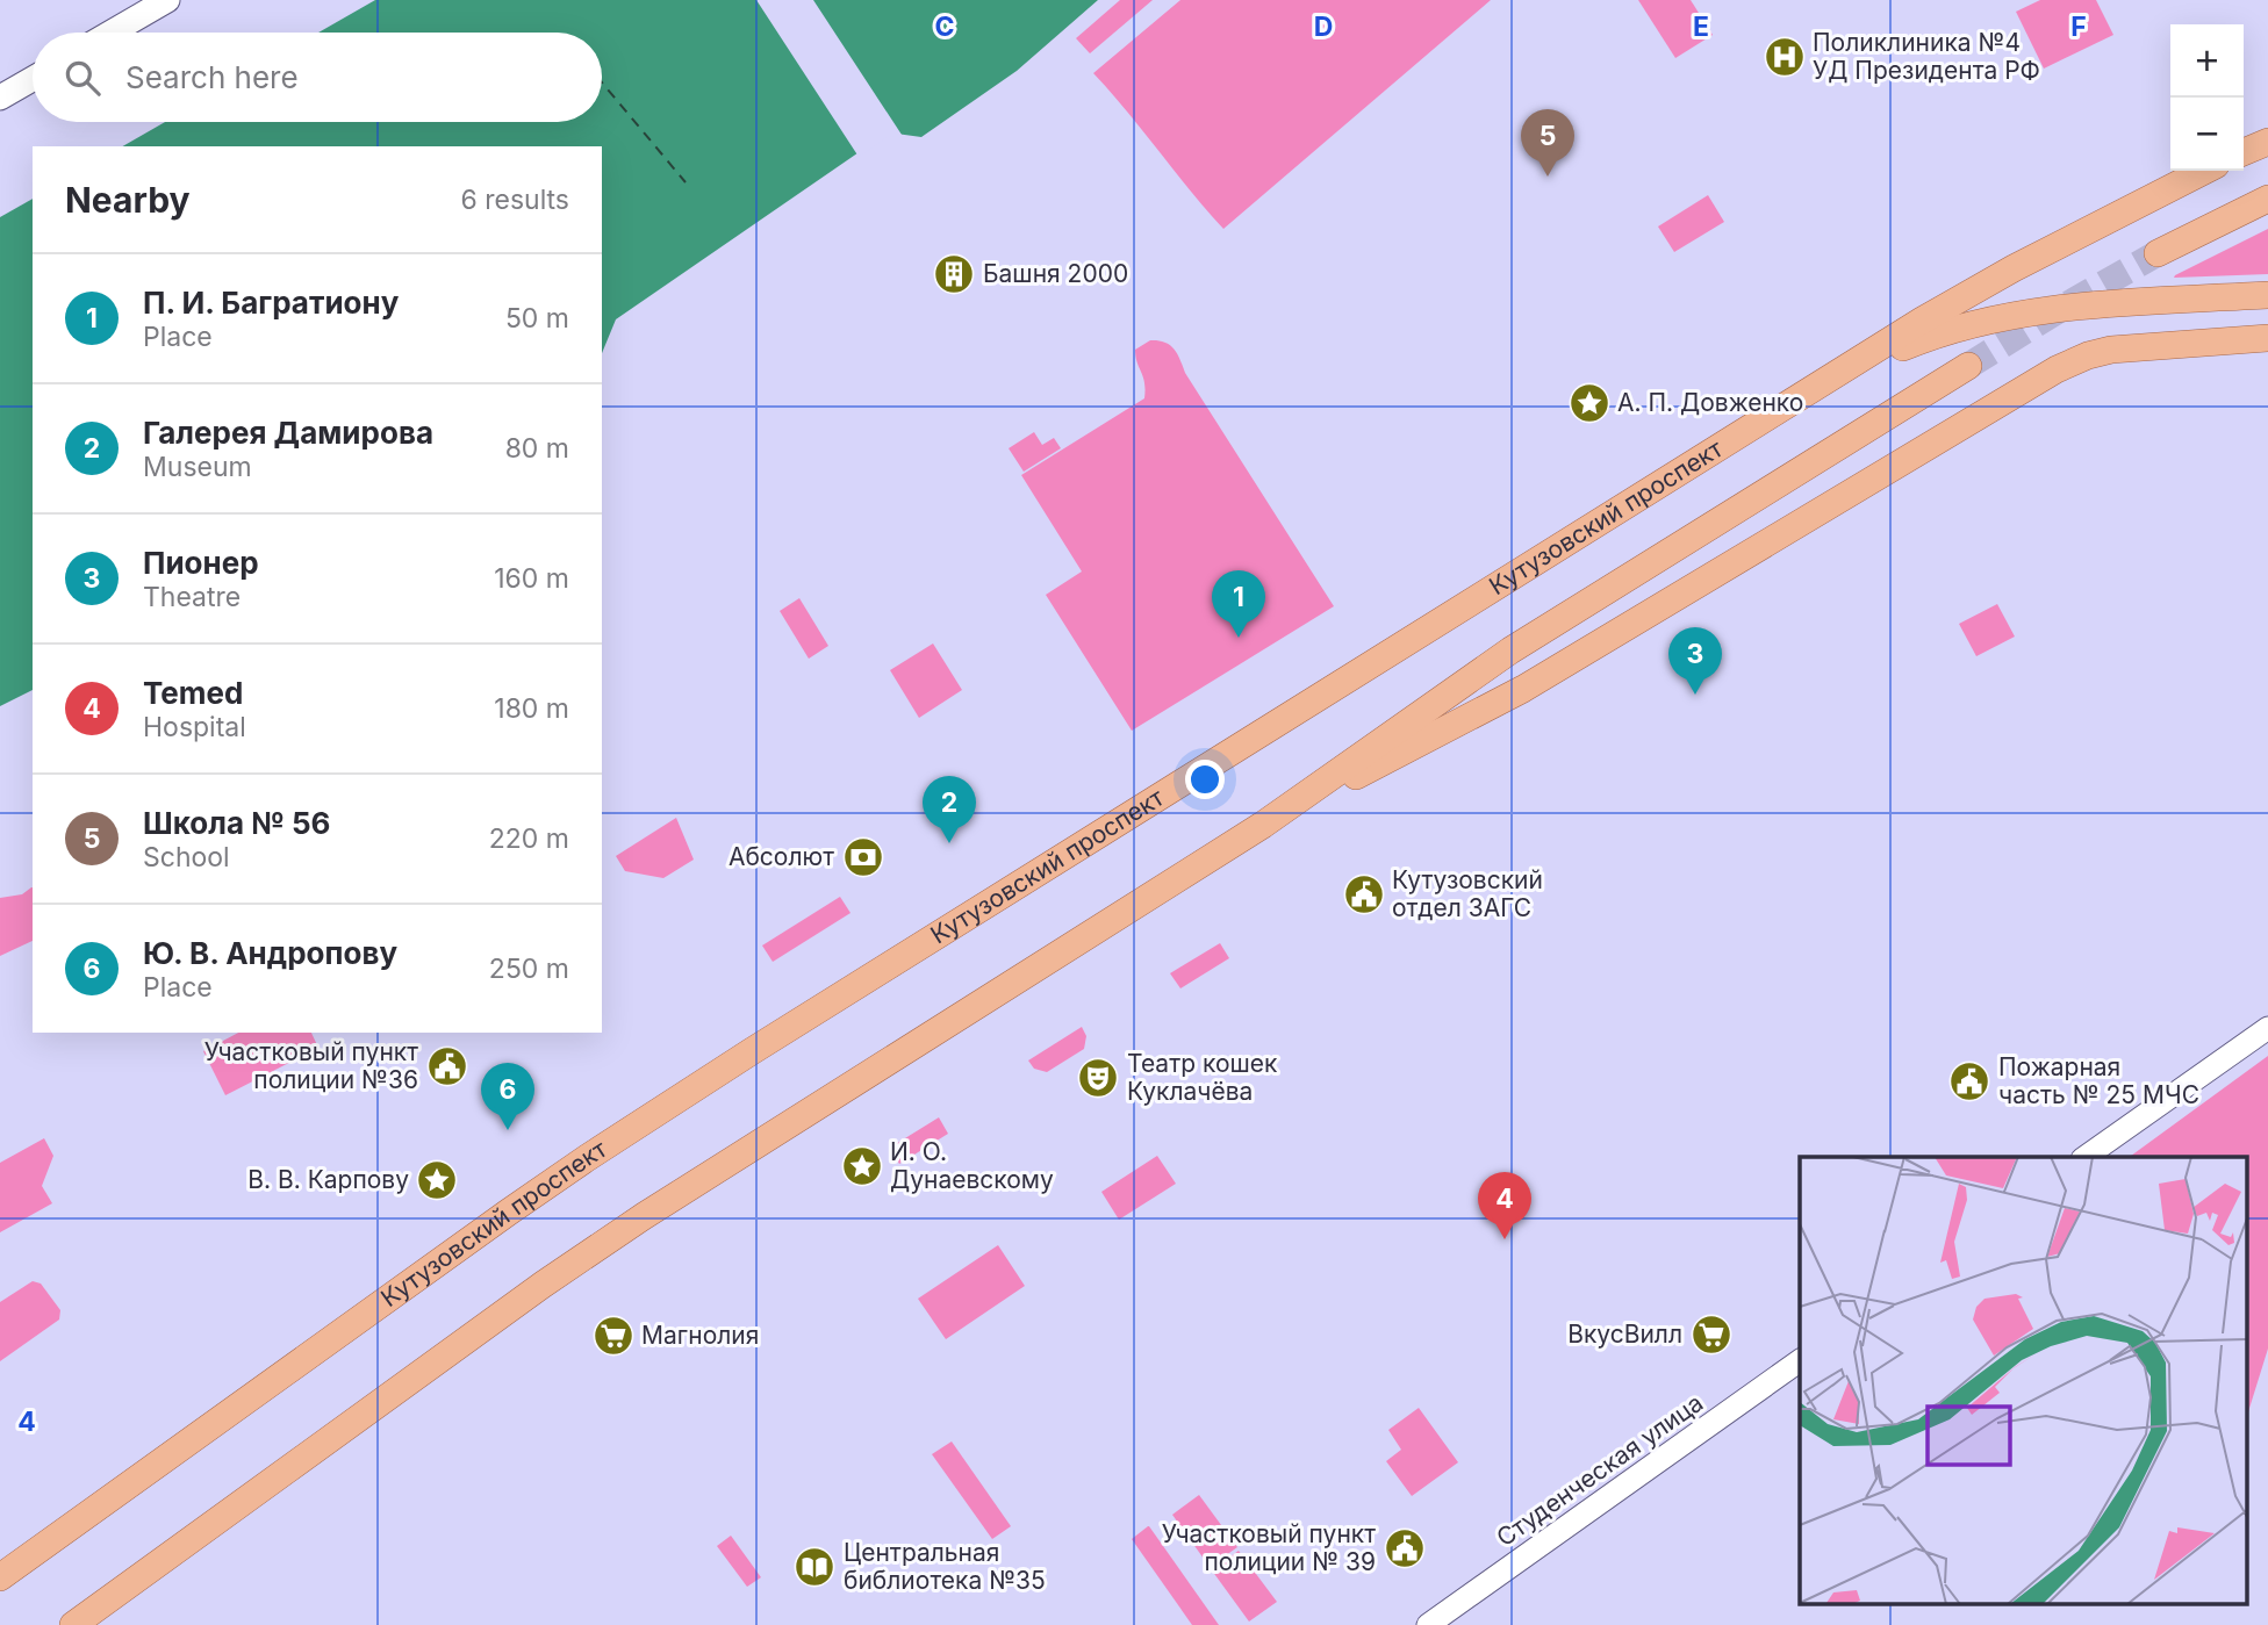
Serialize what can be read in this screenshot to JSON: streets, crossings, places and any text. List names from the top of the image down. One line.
{"streets":{"main road":["Кутузовский проспект"],"street":["Студенческая улица"]},"places":{"hospital":["Поликлиника №4 УД Президента РФ"],"building":["Башня 2000"],"place":["А. П. Довженко","И. О. Дунаевскому","В. В. Карпову"],"bank":["Абсолют"],"public building":["Кутузовский отдел ЗАГС","Участковый пункт полиции №36","Пожарная часть № 25 МЧС","Участковый пункт полиции № 39"],"theatre":["Театр кошек Куклачёва"],"supermarket":["ВкусВилл","Магнолия"],"library":["Центральная библиотека №35"]},"page":{"map_buttons":["+","−"],"search":"Search here","pins":["5","1","3","2","6","4"],"heading":["Nearby","6 results"],"list":[{"mark":"1","name":"П. И. Багратиону","note":"Place","value":"50 m"},{"mark":"2","name":"Галерея Дамирова","note":"Museum","value":"80 m"},{"mark":"3","name":"Пионер","note":"Theatre","value":"160 m"},{"mark":"4","name":"Temed","note":"Hospital","value":"180 m"},{"mark":"5","name":"Школа № 56","note":"School","value":"220 m"},{"mark":"6","name":"Ю. В. Андропову","note":"Place","value":"250 m"}]},"grid":{"columns":["C","D","E","F"],"rows":["4"]}}
